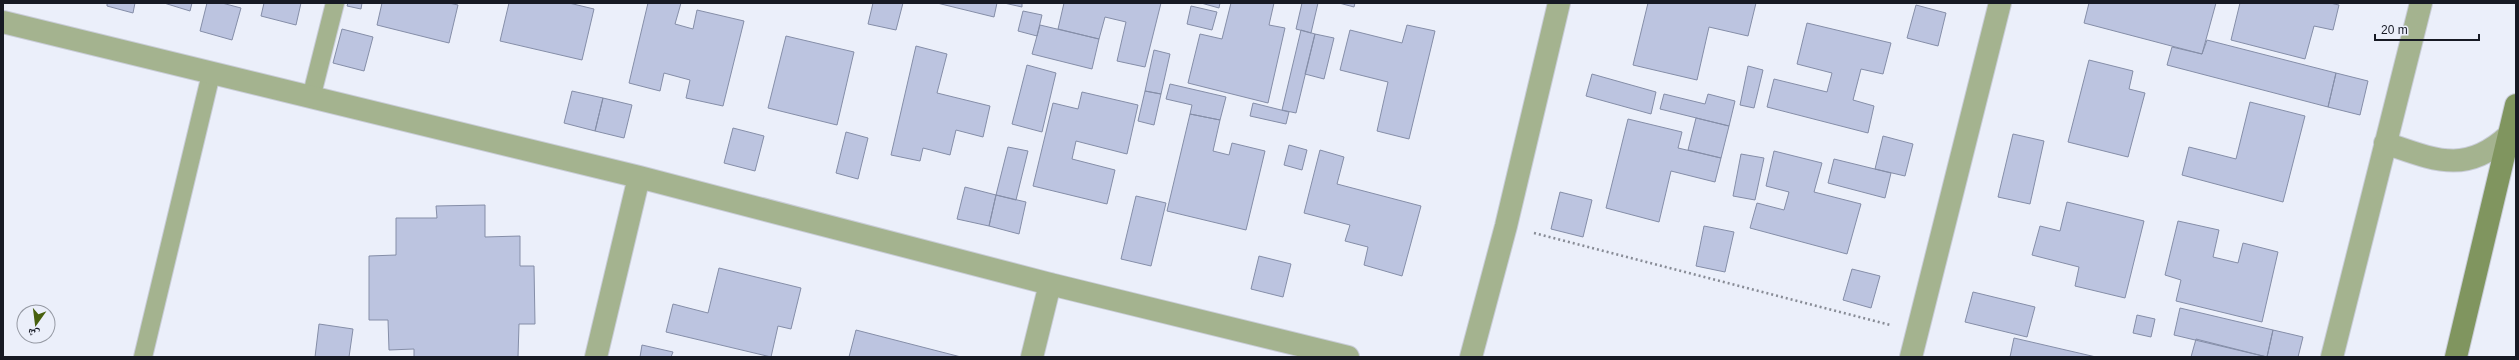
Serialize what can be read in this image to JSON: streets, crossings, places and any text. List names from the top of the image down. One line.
{"scale_bar":"20 m","north":"bottom"}
